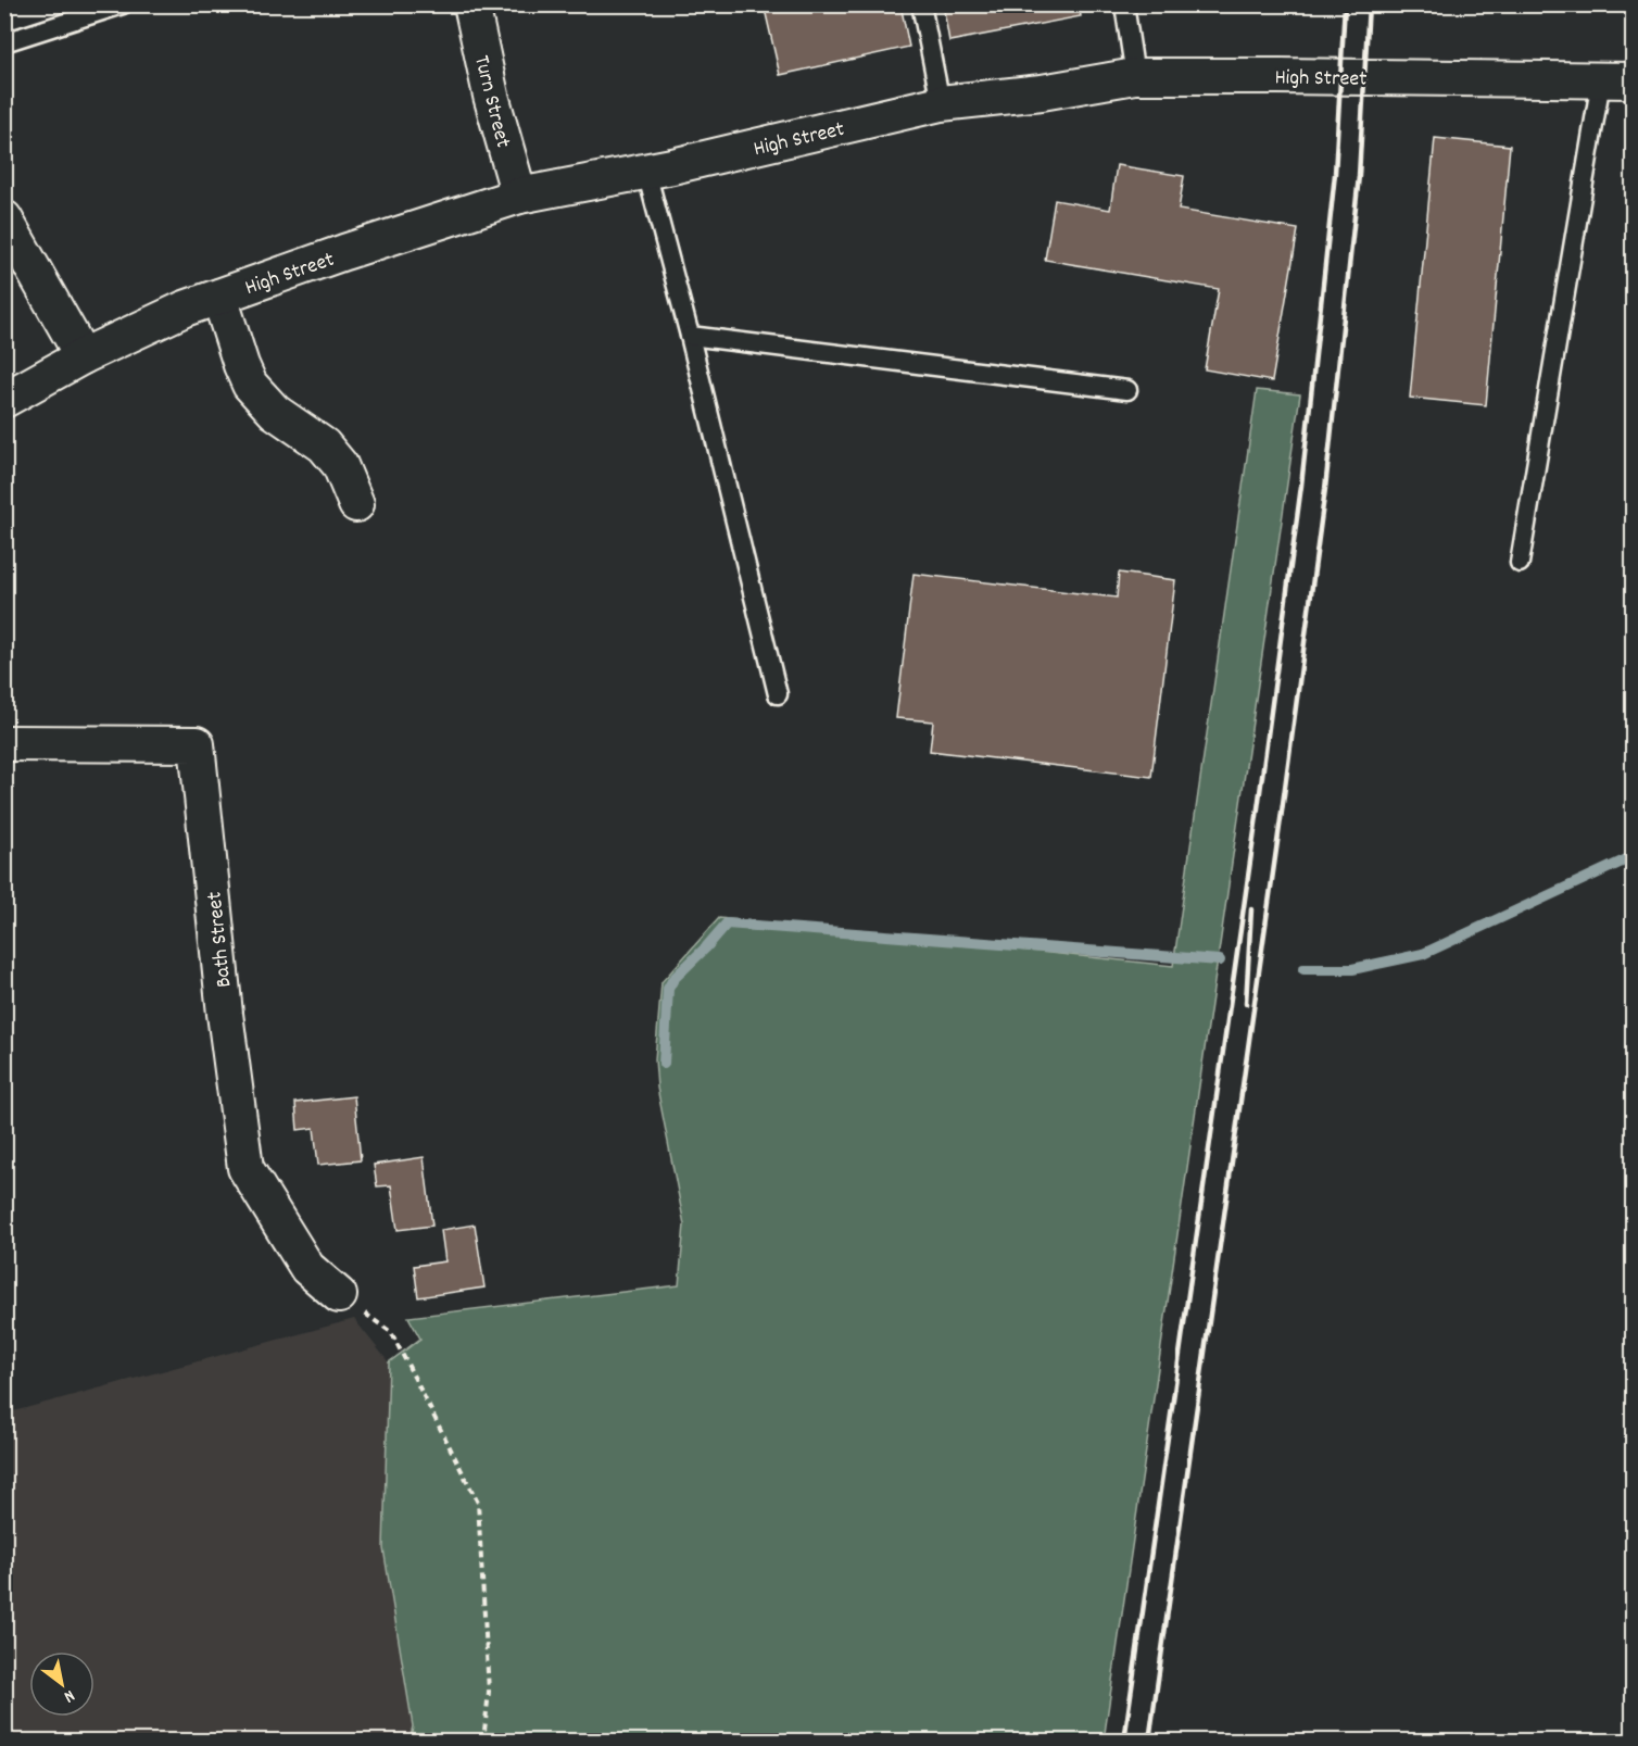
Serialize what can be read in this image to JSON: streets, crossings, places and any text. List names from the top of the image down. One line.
{"streets":{"street":["High Street","Turn Street","Bath Street"]},"crossings":[["High Street","Turn Street"]],"north":"bottom right"}
